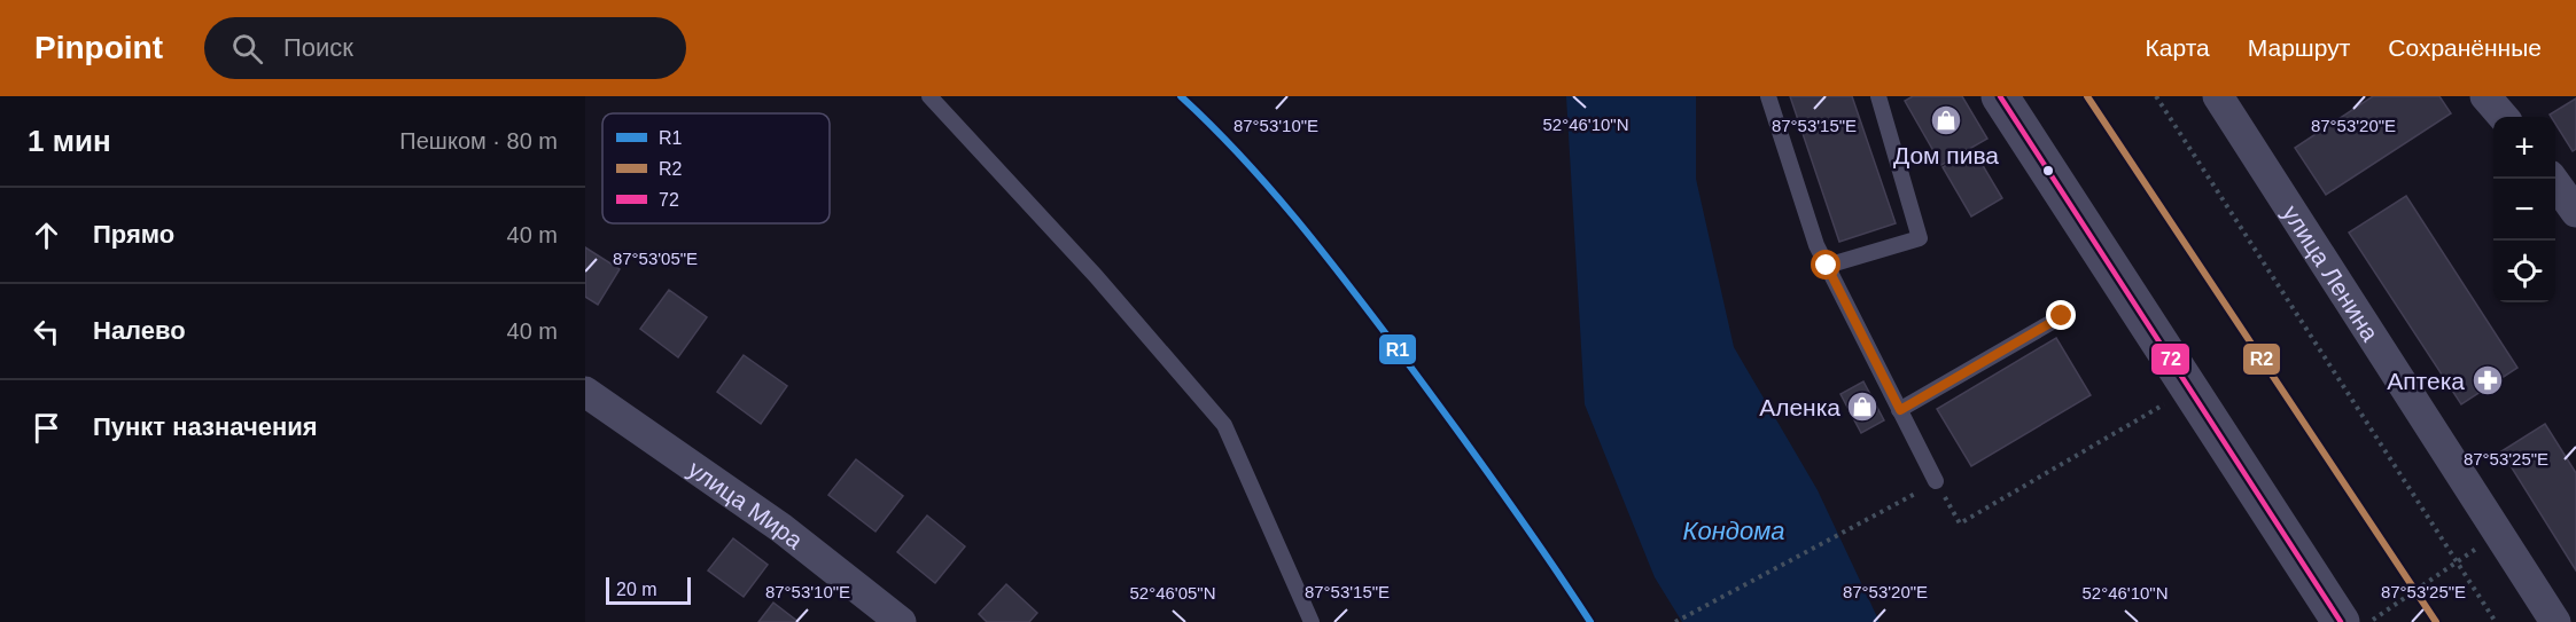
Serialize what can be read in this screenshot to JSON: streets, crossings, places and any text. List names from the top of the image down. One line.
{"streets":{"street":["улица Ленина","улица Мира"]},"water":["Кондома"],"places":{"shop":["Дом пива","Аленка"],"pharmacy":["Аптека"]},"lines":["transit line R1","transit line R2","transit line 72"],"legend":["R1","R2","72"],"scale_bar":"20 m","page":{"header":"Pinpoint","search":"Поиск","nav":["Карта","Маршрут","Сохранённые"],"heading":["1 мин","Пешком · 80 m"],"map_buttons":["+","−"],"list":[["Прямо","40 m"],["Налево","40 m"],"Пункт назначения"],"scale":"20 m"},"coordinates":["52°46'10\"N","87°53'10\"E","87°53'20\"E","87°53'15\"E","87°53'05\"E","87°53'25\"E","52°46'05\"N"]}
